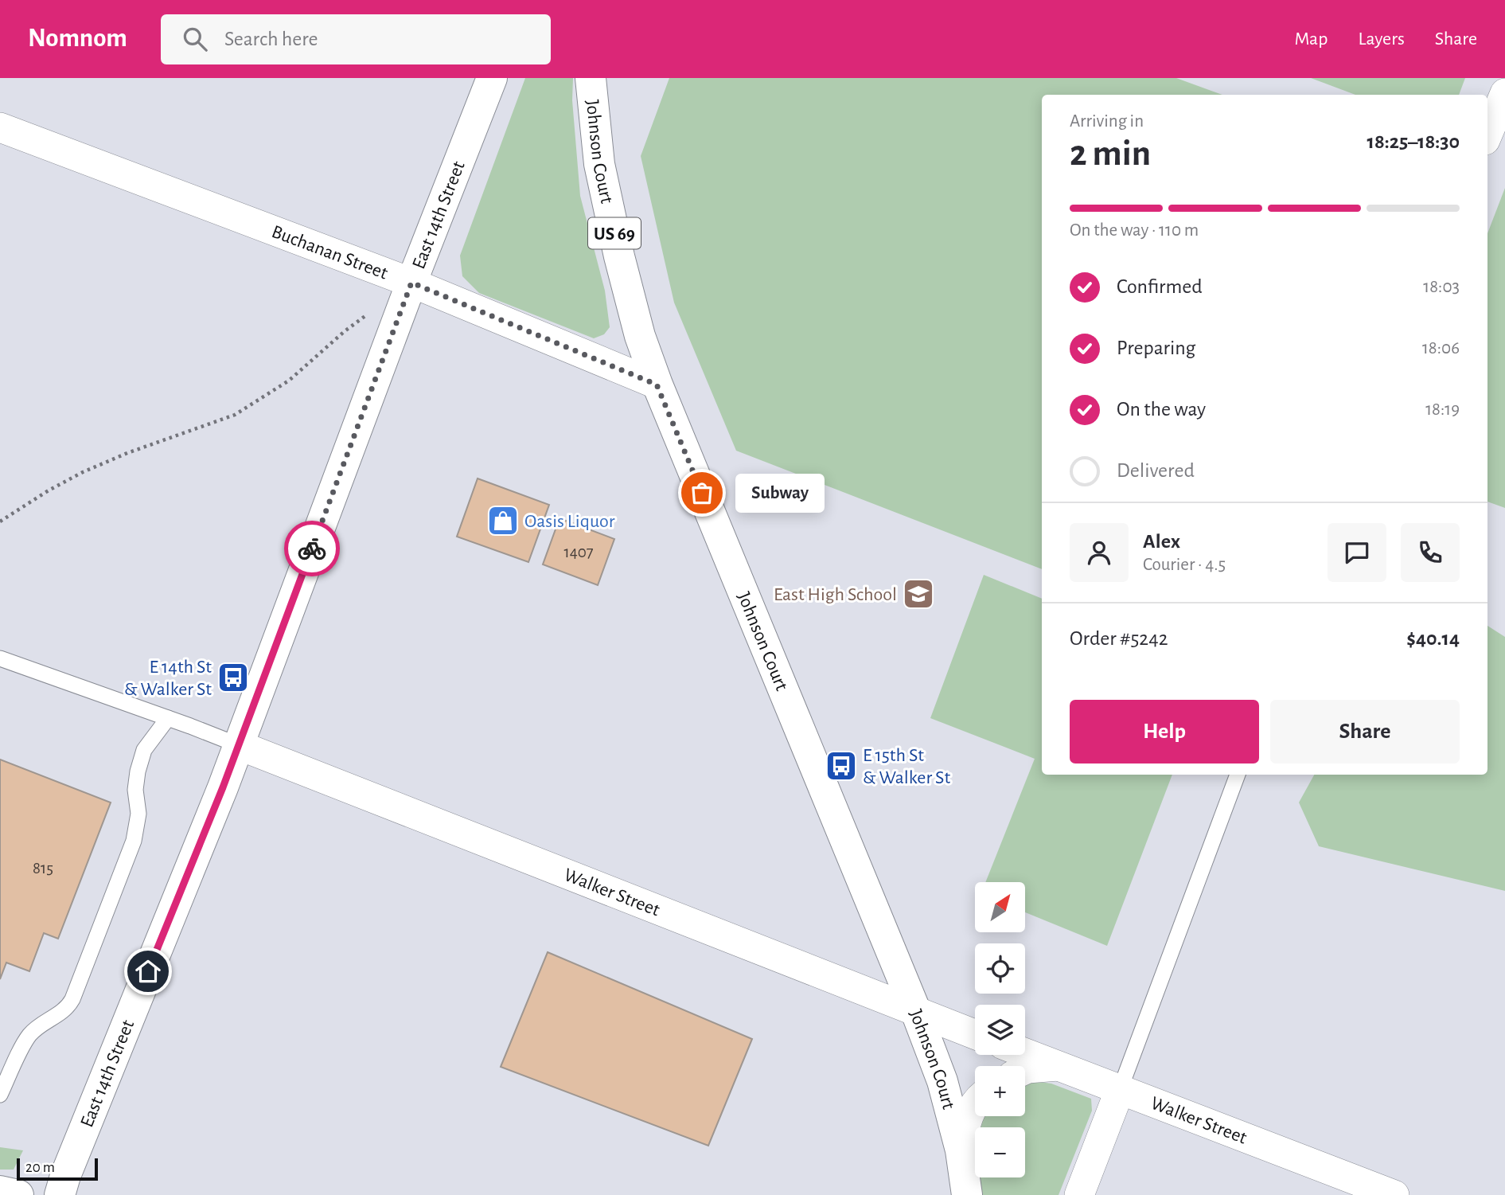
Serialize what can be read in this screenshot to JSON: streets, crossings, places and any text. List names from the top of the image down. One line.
{"streets":{"main road":["Johnson Court","East 14th Street","US 69"],"street":["Buchanan Street","Walker Street"]},"crossings":[["Johnson Court","Buchanan Street"],["Johnson Court","Walker Street"],["East 14th Street","Buchanan Street"],["East 14th Street","Walker Street"]],"places":{"other":["Subway"],"shop":["Oasis Liquor"],"school or university":["East High School"],"bus stop":["E 14th St & Walker St","E 15th St & Walker St"]},"house_numbers":["1407","815"],"scale_bar":"20 m","north":"top right","page":{"header":"Nomnom","search":"Search here","nav":["Map","Layers","Share"],"heading":["2 min","Arriving in","18:25–18:30"],"panel":["Alex","Courier · 4.5","Order #5242","$40.14"],"bar":"On the way · 110 m","list":[["Confirmed","18:03"],["Preparing","18:06"],["On the way","18:19"],"Delivered"],"bubble":"Subway","buttons":["Help","Share"],"map_buttons":["+","−"],"scale":"20 m"}}
